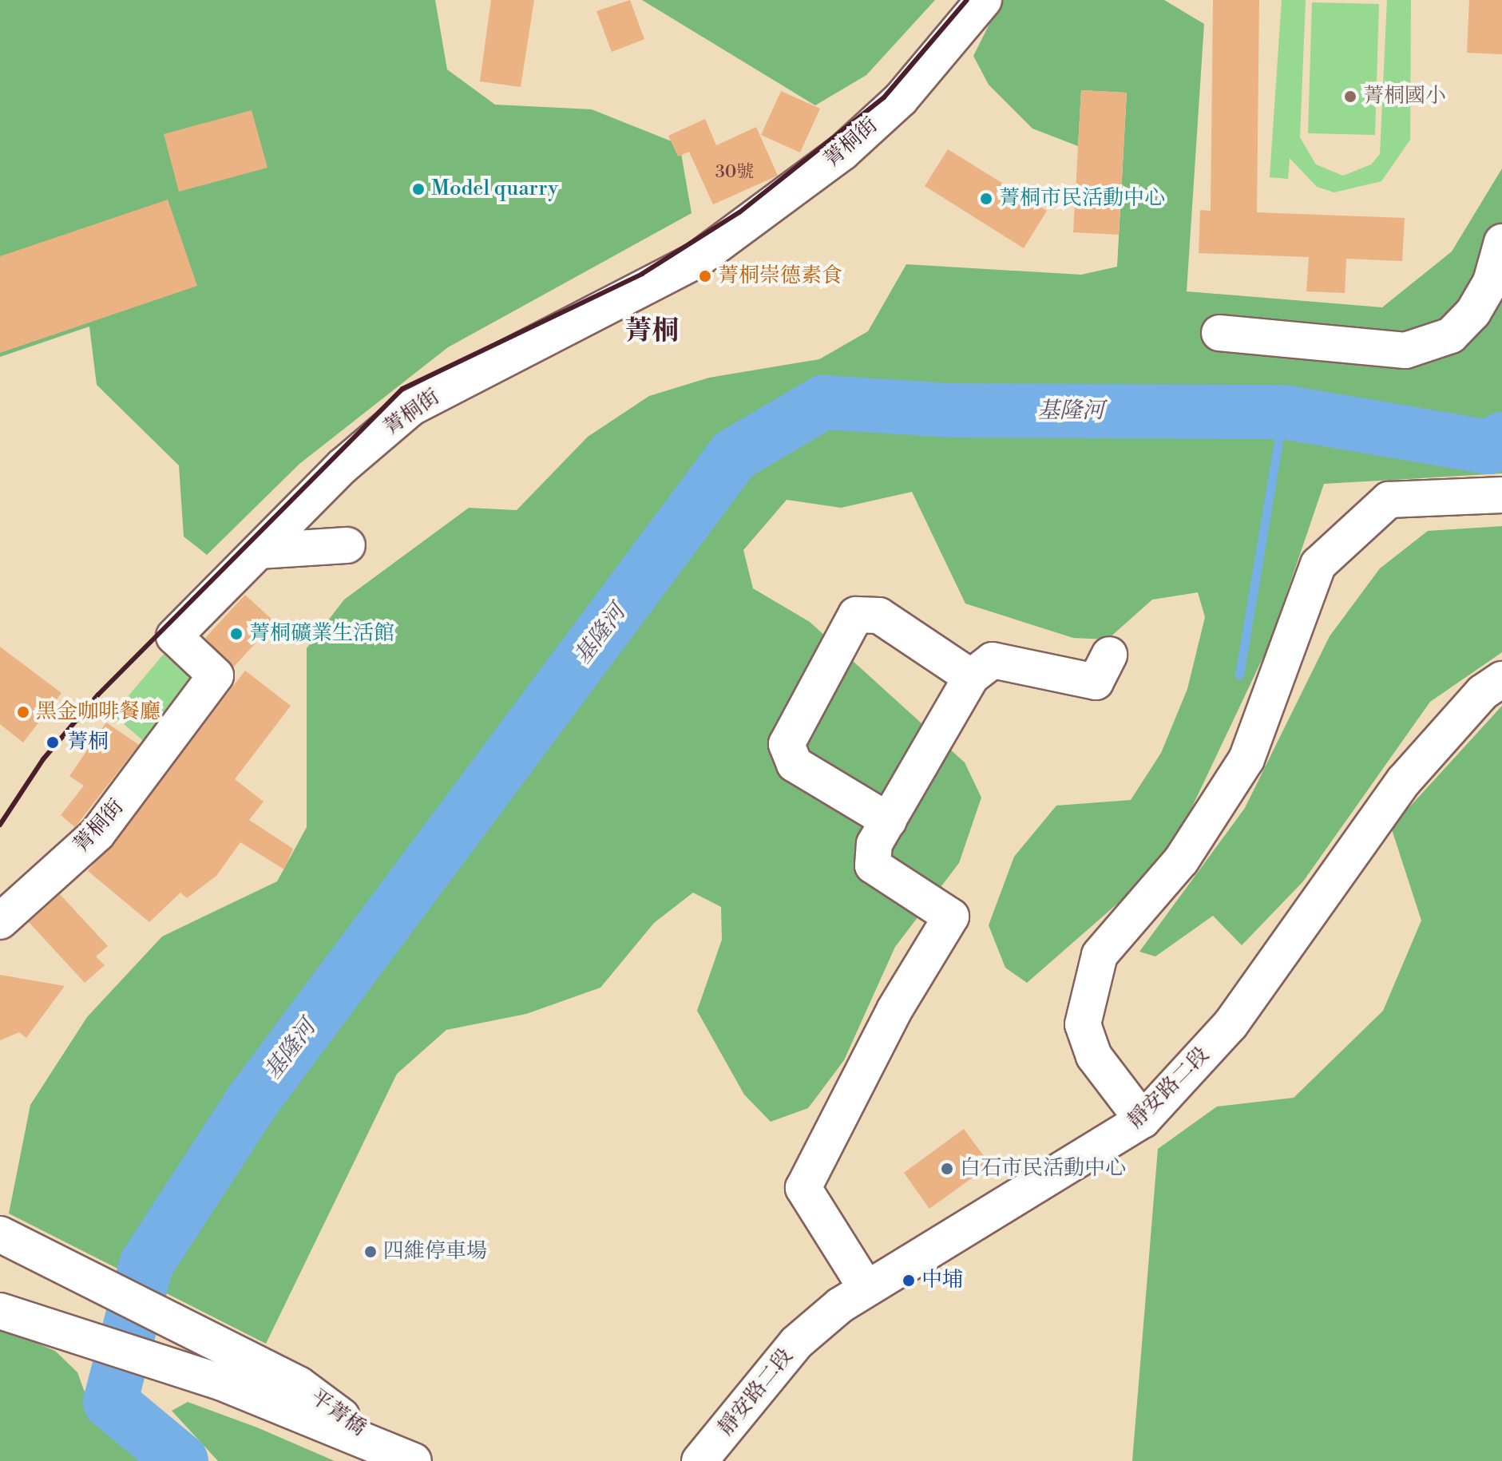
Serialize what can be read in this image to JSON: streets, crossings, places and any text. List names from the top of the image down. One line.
{"streets":{"main road":["菁桐街","靜安路二段","平菁橋"]},"districts":["菁桐"],"water":["基隆河"],"places":["菁桐國小","Model quarry","菁桐市民活動中心","菁桐崇德素食","菁桐礦業生活館","黑金咖啡餐廳","菁桐","白石市民活動中心","四維停車場","中埔"],"house_numbers":["30號"]}
